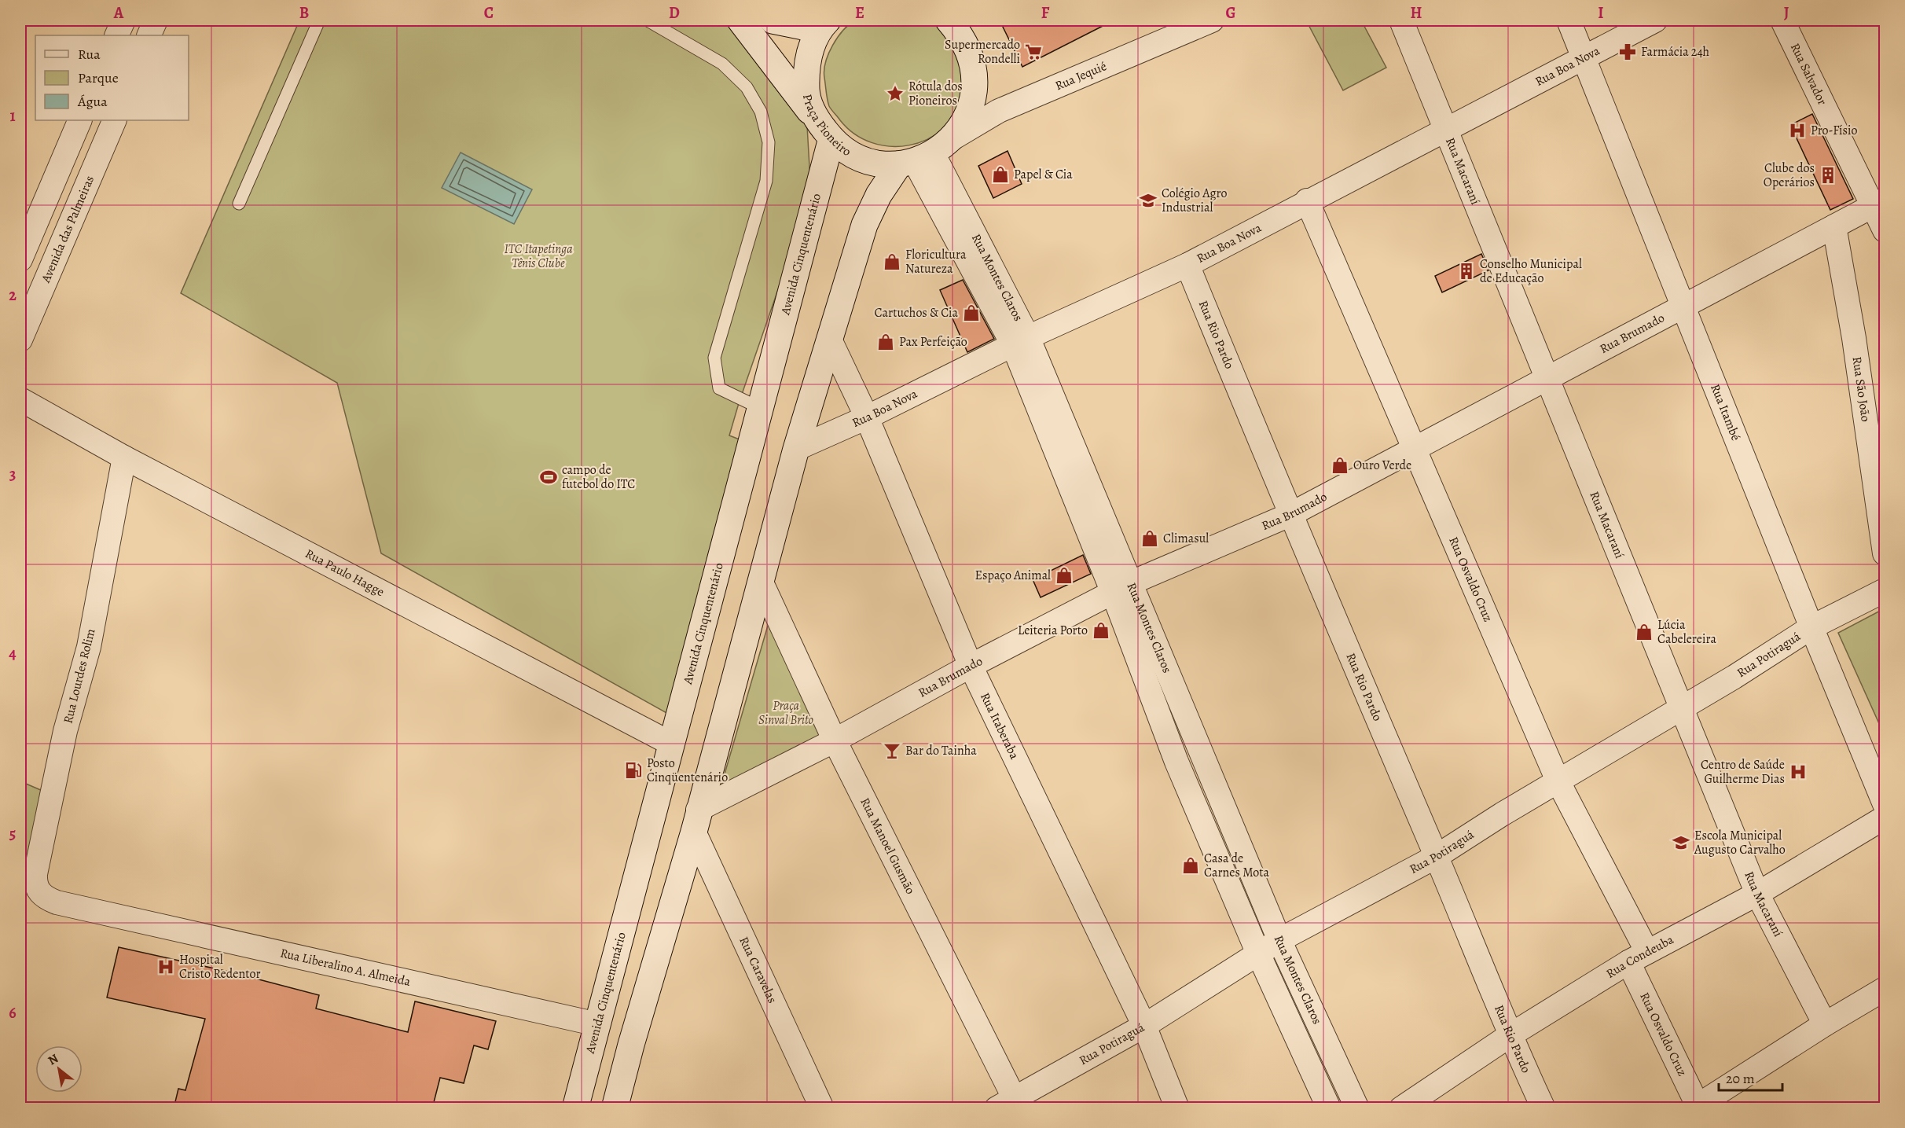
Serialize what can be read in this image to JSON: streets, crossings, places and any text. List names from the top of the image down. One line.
{"streets":{"main road":["Praça Pioneiro","Avenida Cinquentenário"],"street":["Rua Boa Nova","Rua Salvador","Rua Jequié","Rua Macaraní","Avenida das Palmeiras","Rua Montes Claros","Rua Brumado","Rua Rio Pardo","Rua São João","Rua Itambé","Rua Paulo Hagge","Rua Osvaldo Cruz","Rua Potiraguá","Rua Lourdes Rolim","Rua Itaberaba","Rua Manoel Gusmão","Rua Condeuba","Rua Liberalino A. Almeida","Rua Caravelas"]},"crossings":[["Rua Boa Nova","Rua Macaraní"],["Rua Boa Nova","Rua Montes Claros"],["Rua Boa Nova","Rua Rio Pardo"],["Rua Boa Nova","Rua Itambé"],["Rua Boa Nova","Rua Osvaldo Cruz"],["Rua Boa Nova","Rua Itaberaba"],["Rua Salvador","Rua Brumado"],["Rua Jequié","Praça Pioneiro"],["Rua Jequié","Rua Montes Claros"],["Praça Pioneiro","Avenida Cinquentenário"],["Praça Pioneiro","Rua Montes Claros"],["Rua Macaraní","Rua Brumado"],["Rua Macaraní","Rua Potiraguá"],["Rua Macaraní","Rua Condeuba"],["Avenida Cinquentenário","Rua Paulo Hagge"],["Avenida Cinquentenário","Rua Liberalino A. Almeida"],["Rua Montes Claros","Rua Brumado"],["Rua Montes Claros","Rua Potiraguá"],["Rua Brumado","Rua Rio Pardo"],["Rua Brumado","Rua São João"],["Rua Brumado","Rua Itambé"],["Rua Brumado","Rua Osvaldo Cruz"],["Rua Brumado","Rua Itaberaba"],["Rua Brumado","Rua Manoel Gusmão"],["Rua Brumado","Rua Caravelas"],["Rua Rio Pardo","Rua Potiraguá"],["Rua Rio Pardo","Rua Condeuba"],["Rua Itambé","Rua Potiraguá"],["Rua Paulo Hagge","Rua Lourdes Rolim"],["Rua Osvaldo Cruz","Rua Potiraguá"],["Rua Osvaldo Cruz","Rua Condeuba"],["Rua Potiraguá","Rua Itaberaba"],["Rua Potiraguá","Rua Manoel Gusmão"],["Rua Lourdes Rolim","Rua Liberalino A. Almeida"]],"parks":["ITC Itapetinga Tênis Clube","Praça Sinval Brito"],"places":{"supermarket":["Supermercado Rondelli"],"pharmacy":["Farmácia 24h"],"place":["Rótula dos Pioneiros"],"hospital":["Pro-Físio","Centro de Saúde Guilherme Dias","Hospital Cristo Redentor"],"shop":["Papel & Cia","Floricultura Natureza","Cartuchos & Cia","Pax Perfeição","Ouro Verde","Climasul","Espaço Animal","Leiteria Porto","Lúcia Cabelereira","Casa de Carnes Mota"],"building":["Clube dos Operários","Conselho Municipal de Educação"],"school or university":["Colégio Agro Industrial","Escola Municipal Augusto Carvalho"],"sports":["campo de futebol do ITC"],"bar":["Bar do Tainha"],"fuel station":["Posto Cinqüentenário"]},"legend":["Rua","Parque","Água"],"scale_bar":"20 m","north":"top left","grid":{"columns":["A","B","C","D","E","F","G","H","I","J"],"rows":["1","2","3","4","5","6"]}}
